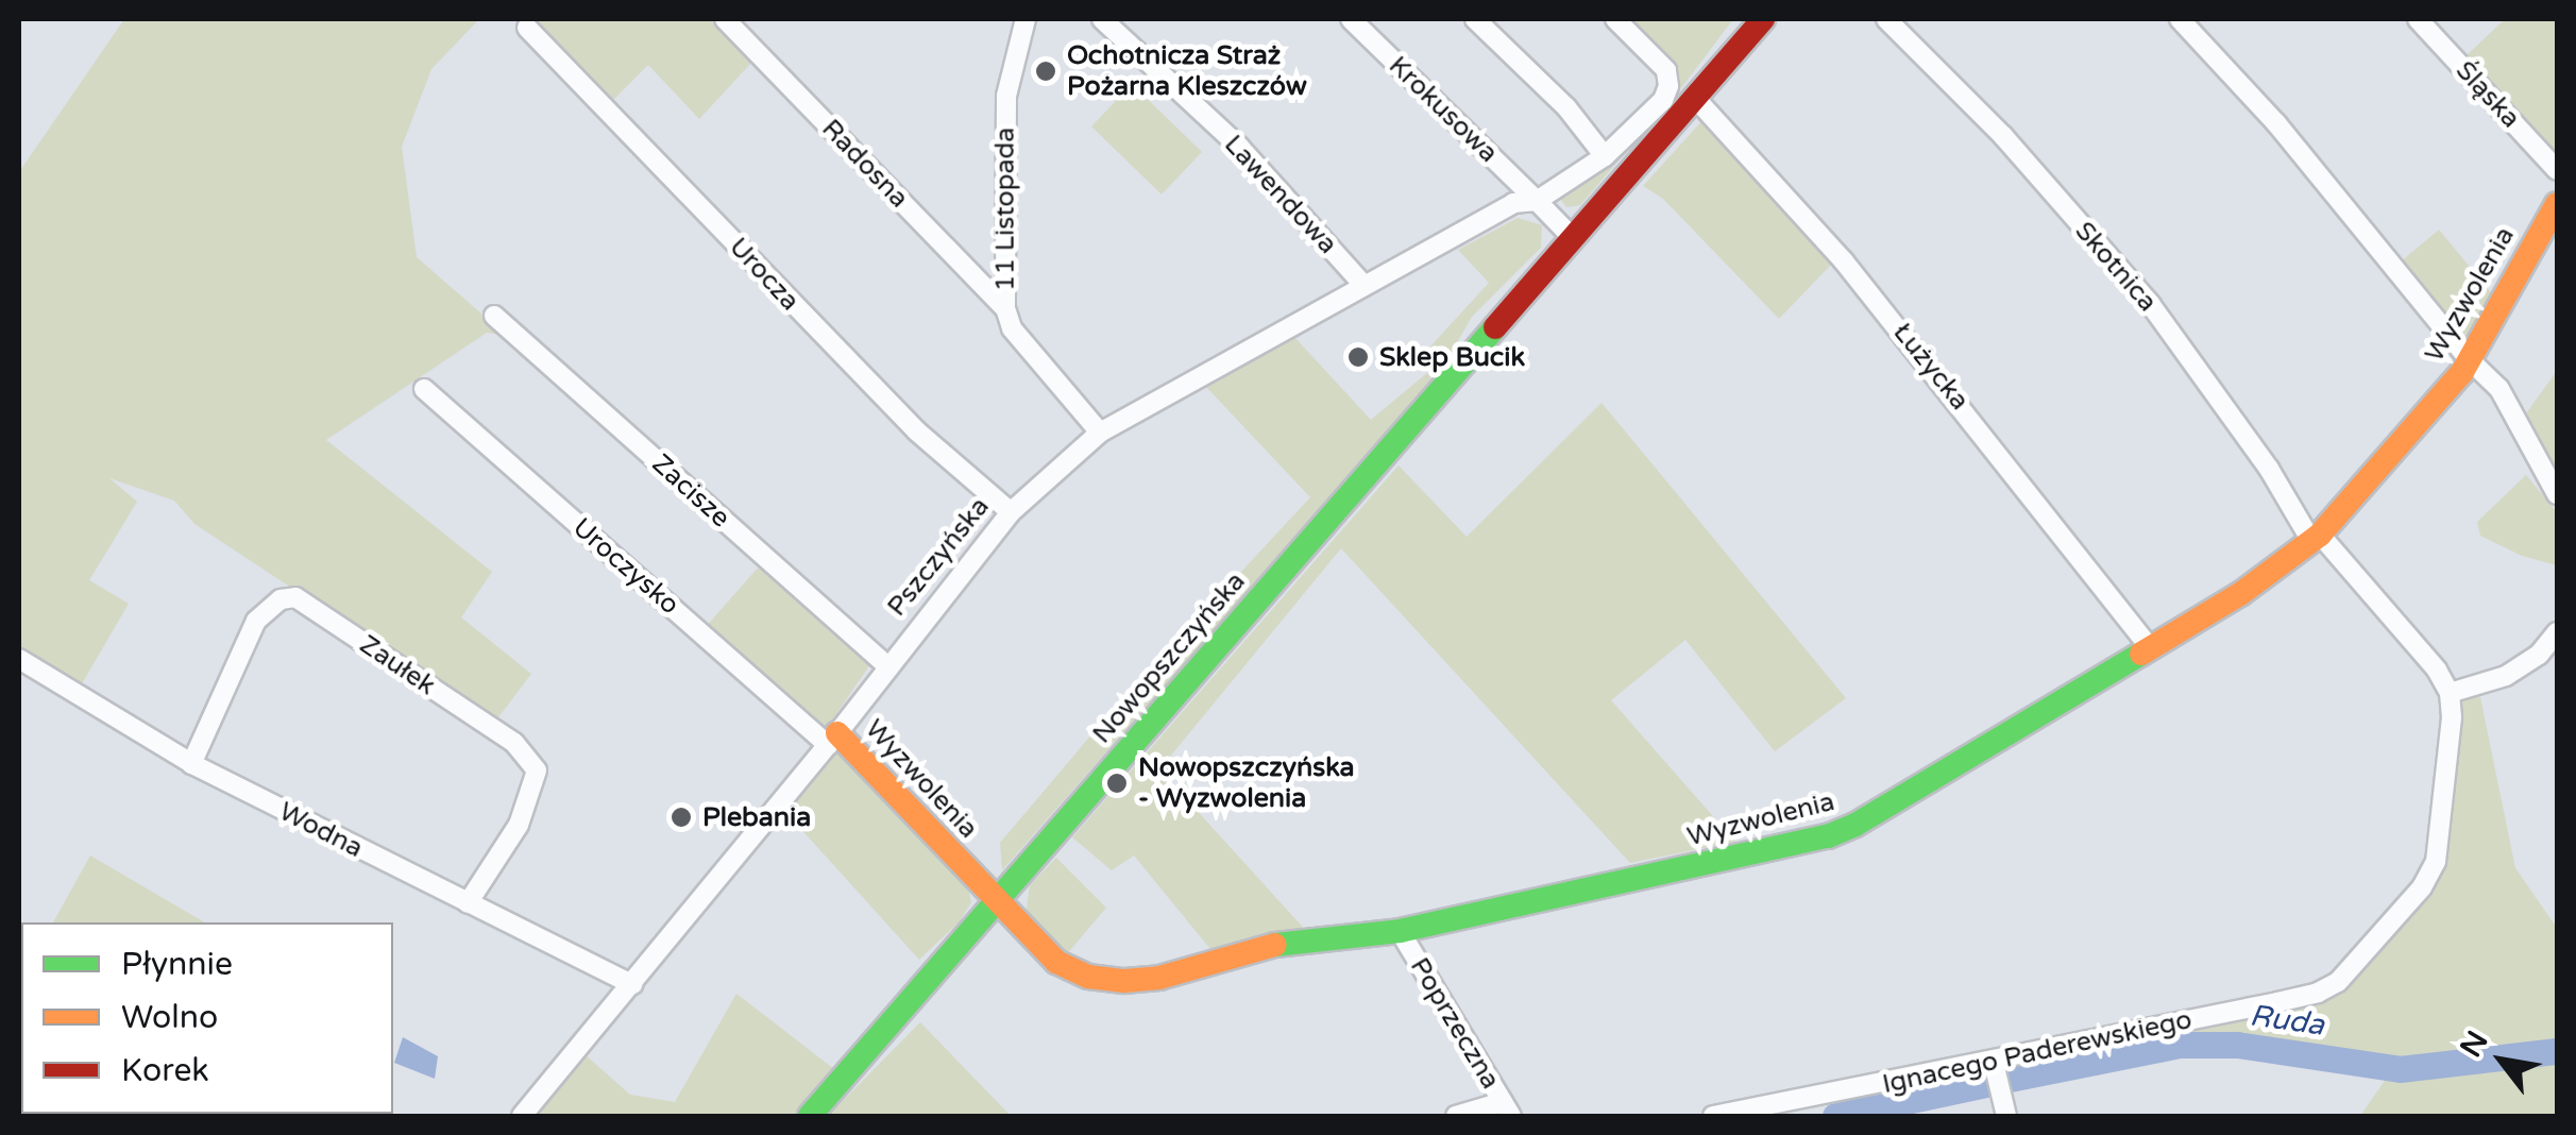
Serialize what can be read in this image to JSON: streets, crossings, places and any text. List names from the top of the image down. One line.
{"streets":{"street":["Śląska","Krokusowa","Radosna","Lawendowa","11 Listopada","Skotnica","Urocza","Wyzwolenia","Łużycka","Zacisze","Pszczyńska","Uroczysko","Nowopszczyńska","Zaułek","Wodna","Poprzeczna","Ignacego Paderewskiego"]},"crossings":[["Krokusowa","Pszczyńska"],["Radosna","11 Listopada"],["Lawendowa","Pszczyńska"],["11 Listopada","Pszczyńska"],["Skotnica","Wyzwolenia"],["Urocza","Pszczyńska"],["Wyzwolenia","Łużycka"],["Wyzwolenia","Pszczyńska"],["Wyzwolenia","Uroczysko"],["Wyzwolenia","Nowopszczyńska"],["Wyzwolenia","Poprzeczna"],["Zacisze","Pszczyńska"],["Pszczyńska","Uroczysko"],["Pszczyńska","Wodna"],["Zaułek","Wodna"]],"water":["Ruda"],"places":["Ochotnicza Straż Pożarna Kleszczów","Sklep Bucik","Nowopszczyńska - Wyzwolenia","Plebania"],"legend":["Płynnie","Wolno","Korek"],"north":"top left"}
